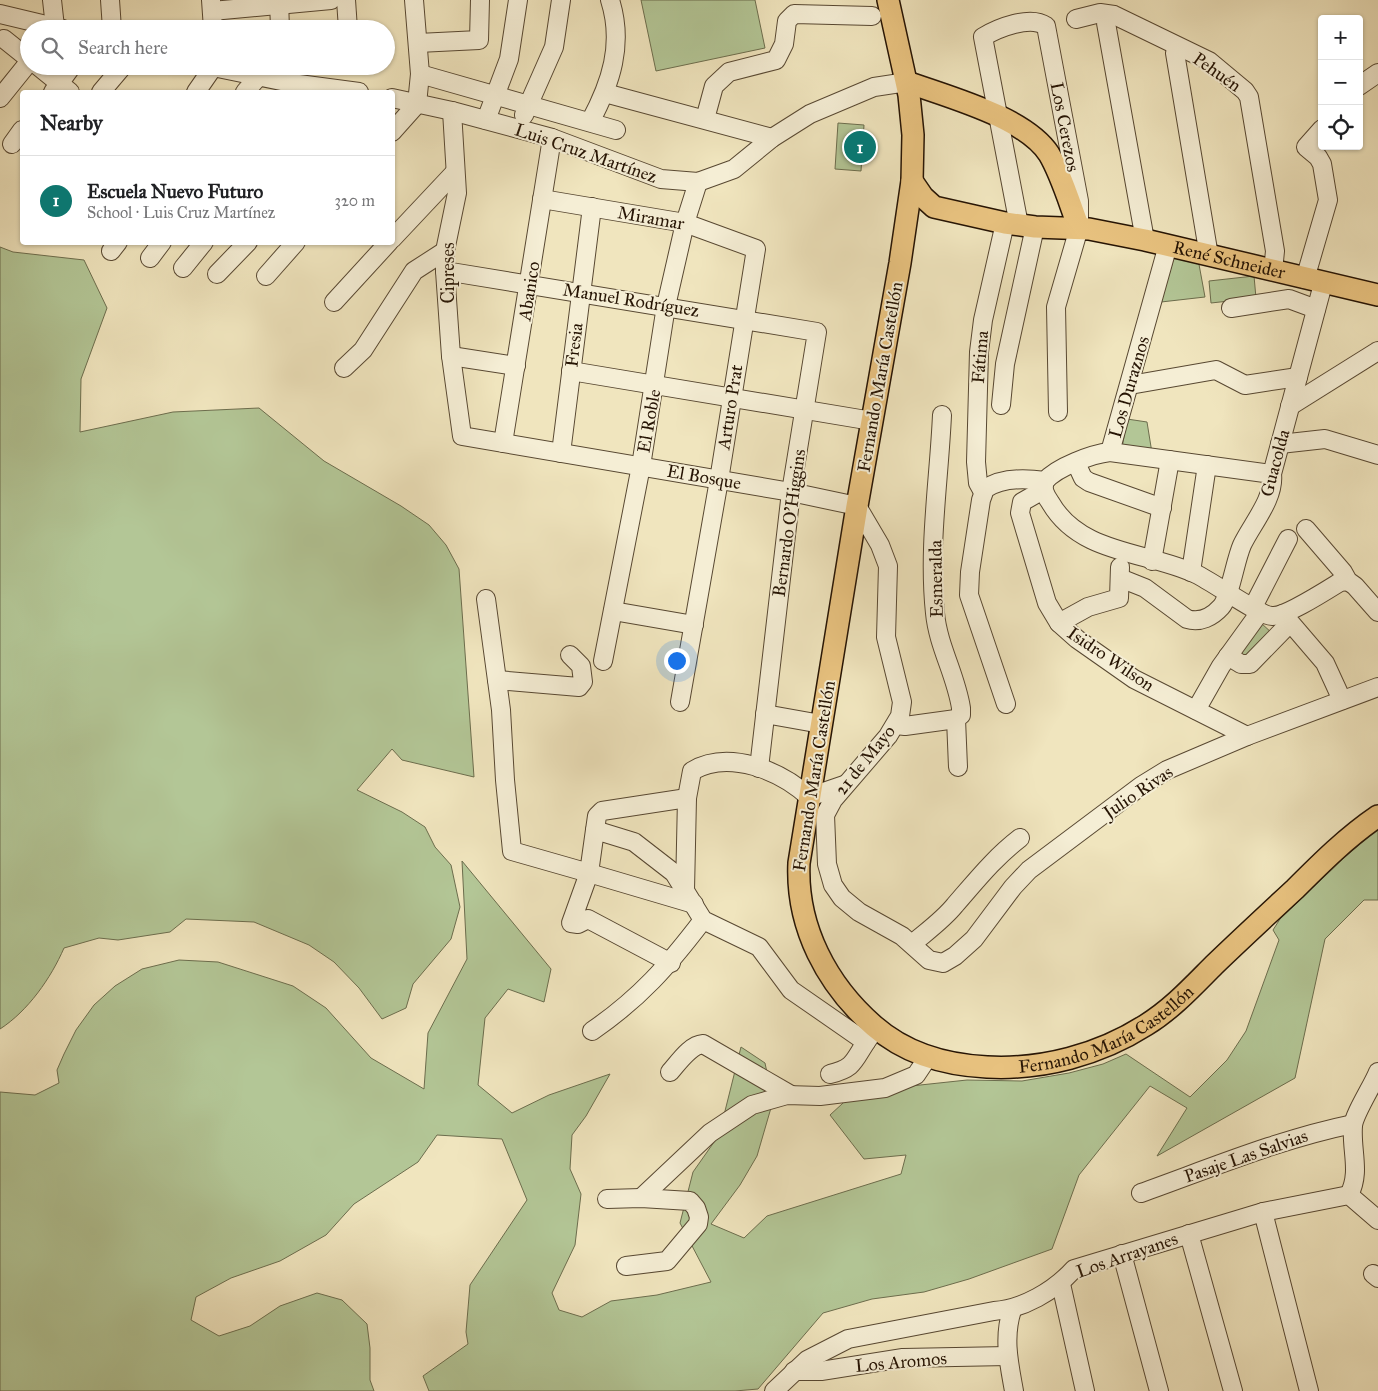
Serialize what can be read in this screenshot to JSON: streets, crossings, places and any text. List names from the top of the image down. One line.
{"streets":{"main road":["René Schneider","Fernando María Castellón"],"street":["Pehuén","Los Cerezos","Luis Cruz Martínez","Miramar","Cipreses","Abanico","Manuel Rodríguez","Fresia","Fátima","Los Duraznos","Arturo Prat","El Roble","Guacolda","El Bosque","Bernardo O'Higgins","Esmeralda","Isidro Wilson","21 de Mayo","Julio Rivas","Pasaje Las Salvias","Los Arrayanes","Los Aromos"]},"crossings":[["Pehuén","René Schneider"],["Los Cerezos","René Schneider"],["Luis Cruz Martínez","Cipreses"],["Luis Cruz Martínez","Abanico"],["Luis Cruz Martínez","Fernando María Castellón"],["Luis Cruz Martínez","El Roble"],["Miramar","Abanico"],["Miramar","Fresia"],["Miramar","Arturo Prat"],["Miramar","El Roble"],["René Schneider","Fátima"],["René Schneider","Los Duraznos"],["René Schneider","Guacolda"],["Cipreses","Manuel Rodríguez"],["Cipreses","El Bosque"],["Abanico","Manuel Rodríguez"],["Abanico","El Bosque"],["Manuel Rodríguez","Fresia"],["Manuel Rodríguez","Arturo Prat"],["Manuel Rodríguez","El Roble"],["Manuel Rodríguez","Bernardo O'Higgins"],["Fresia","El Bosque"],["Fernando María Castellón","El Bosque"],["Fernando María Castellón","21 de Mayo"],["Los Duraznos","Isidro Wilson"],["Arturo Prat","El Bosque"],["El Roble","El Bosque"],["El Bosque","Bernardo O'Higgins"],["El Bosque","21 de Mayo"],["Isidro Wilson","Julio Rivas"],["21 de Mayo","Julio Rivas"],["Los Arrayanes","Los Aromos"]],"page":{"map_buttons":["+","−"],"search":"Search here","heading":"Nearby","pins":"1","list":[{"mark":"1","name":"Escuela Nuevo Futuro","note":"School · Luis Cruz Martínez","value":"320 m"}]}}
